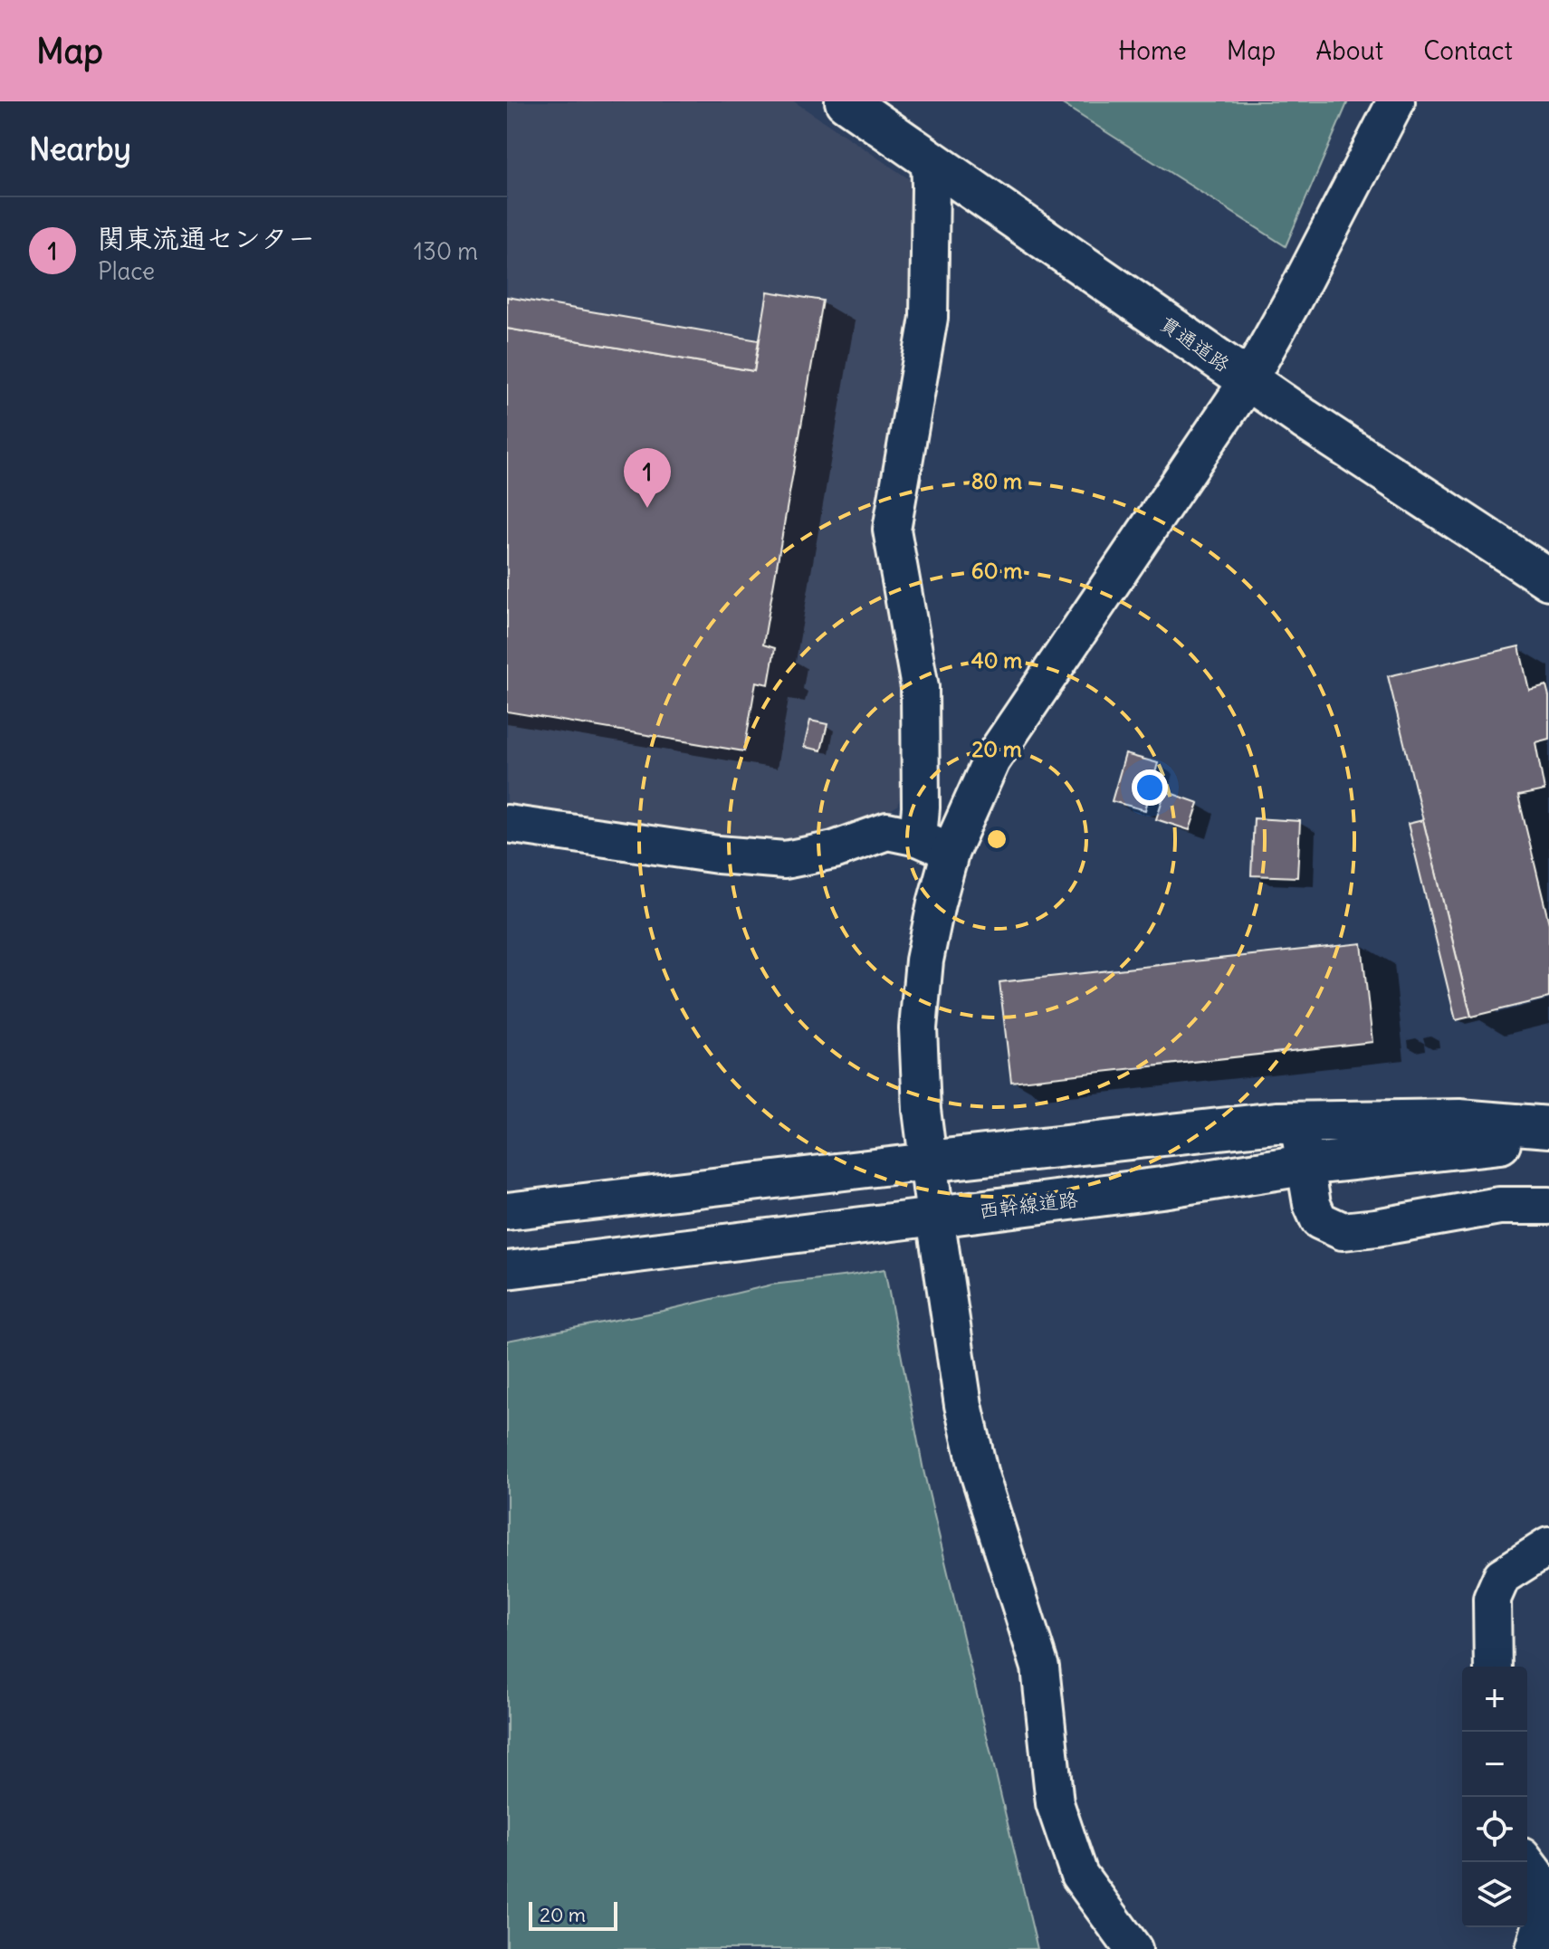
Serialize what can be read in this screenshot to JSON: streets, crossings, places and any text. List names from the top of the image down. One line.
{"streets":{"main road":["貫通道路","西幹線道路"]},"scale_bar":"20 m","page":{"header":"Map","nav":["Home","Map","About","Contact"],"heading":"Nearby","list":[{"mark":"1","name":"関東流通センター","note":"Place","value":"130 m"}],"pins":"1","map_buttons":["+","−"],"scale":"20 m"},"rings":["80 m","60 m","40 m","20 m"]}
